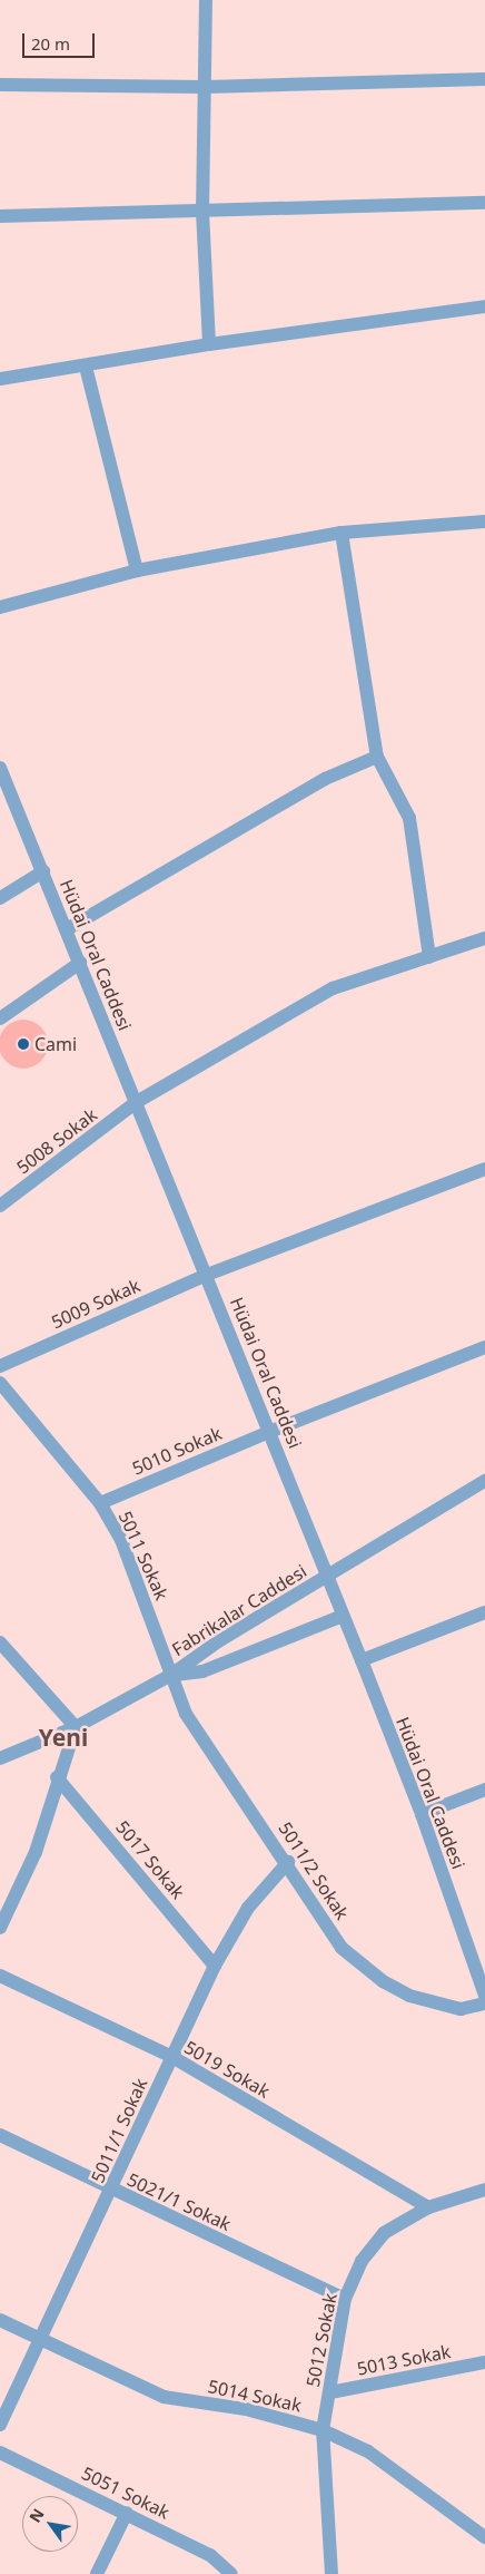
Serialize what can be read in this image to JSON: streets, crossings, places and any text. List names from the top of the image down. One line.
{"streets":{"street":["Hüdai Oral Caddesi","5008 Sokak","5009 Sokak","5010 Sokak","5011 Sokak","Fabrikalar Caddesi","5017 Sokak","5011/2 Sokak","5019 Sokak","5011/1 Sokak","5021/1 Sokak","5012 Sokak","5013 Sokak","5014 Sokak","5051 Sokak"]},"crossings":[["Hüdai Oral Caddesi","5008 Sokak"],["Hüdai Oral Caddesi","5009 Sokak"],["Hüdai Oral Caddesi","5010 Sokak"],["Hüdai Oral Caddesi","Fabrikalar Caddesi"],["5010 Sokak","5011 Sokak"],["5011 Sokak","Fabrikalar Caddesi"],["5011 Sokak","5011/2 Sokak"],["Fabrikalar Caddesi","5011/2 Sokak"],["5017 Sokak","5011/1 Sokak"],["5011/2 Sokak","5011/1 Sokak"],["5019 Sokak","5011/1 Sokak"],["5019 Sokak","5012 Sokak"],["5011/1 Sokak","5021/1 Sokak"],["5011/1 Sokak","5014 Sokak"],["5021/1 Sokak","5012 Sokak"],["5012 Sokak","5013 Sokak"],["5012 Sokak","5014 Sokak"]],"districts":["Yeni"],"places":["Cami"],"scale_bar":"20 m","north":"top left"}
